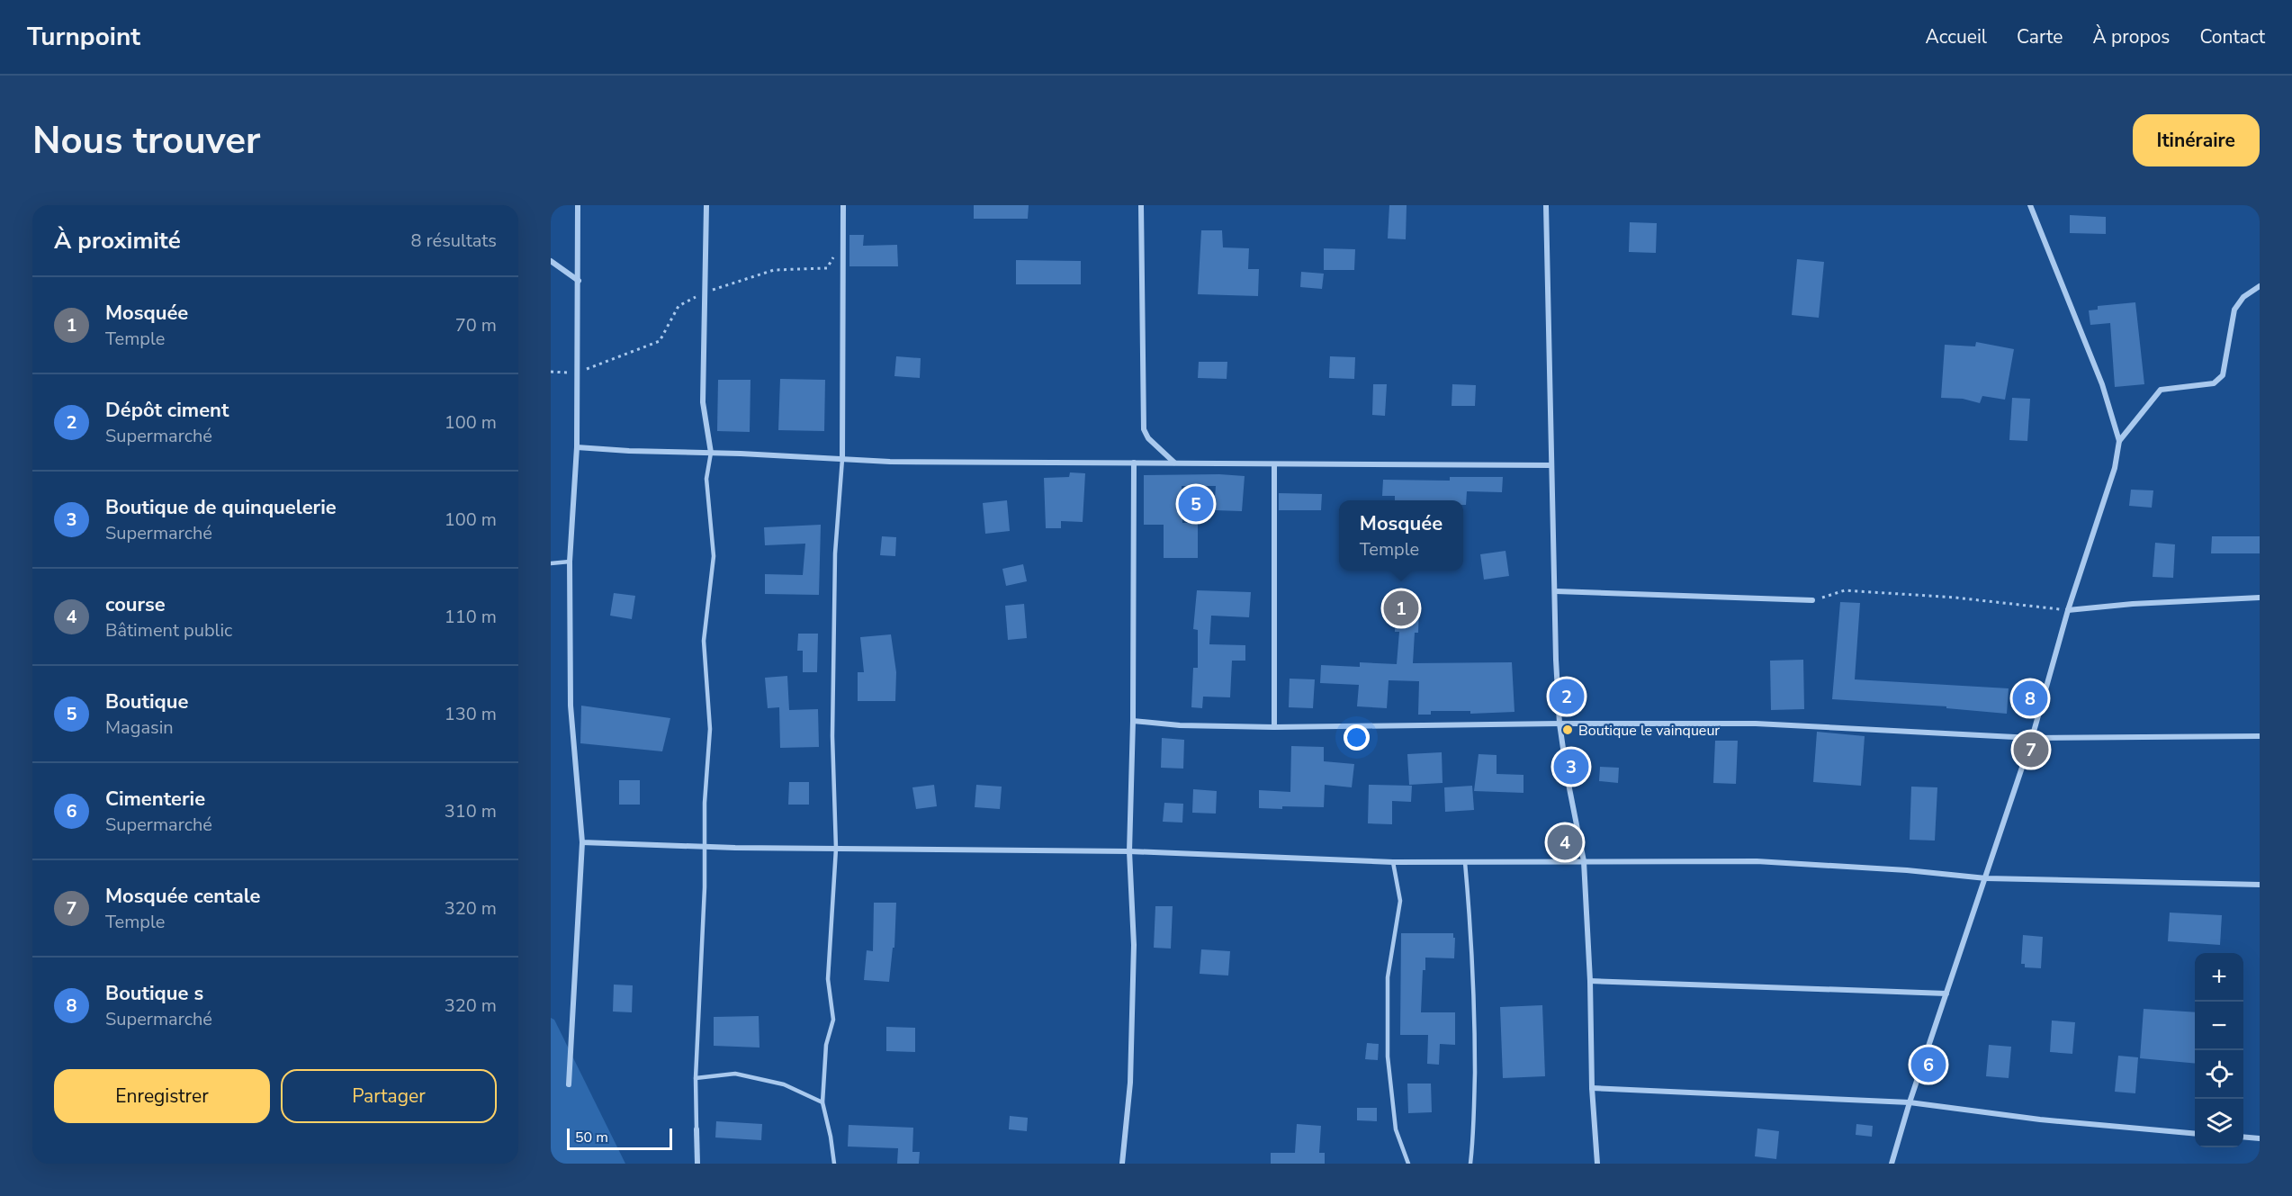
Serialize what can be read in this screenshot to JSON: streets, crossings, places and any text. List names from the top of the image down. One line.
{"places":["Boutique le vainqueur"],"scale_bar":"50 m","page":{"header":"Turnpoint","nav":["Accueil","Carte","À propos","Contact"],"buttons":["Itinéraire",["Enregistrer","Partager"]],"title":"Nous trouver","heading":["À proximité","8 résultats"],"list":[{"mark":"1","name":"Mosquée","note":"Temple","value":"70 m"},{"mark":"2","name":"Dépôt ciment","note":"Supermarché","value":"100 m"},{"mark":"3","name":"Boutique de quinquelerie","note":"Supermarché","value":"100 m"},{"mark":"4","name":"course","note":"Bâtiment public","value":"110 m"},{"mark":"5","name":"Boutique","note":"Magasin","value":"130 m"},{"mark":"6","name":"Cimenterie","note":"Supermarché","value":"310 m"},{"mark":"7","name":"Mosquée centale","note":"Temple","value":"320 m"},{"mark":"8","name":"Boutique s","note":"Supermarché","value":"320 m"}],"pins":["5","1","2","8","7","3","4","6"],"popup":["Mosquée","Temple"],"map_buttons":["+","−"],"scale":"50 m"}}
